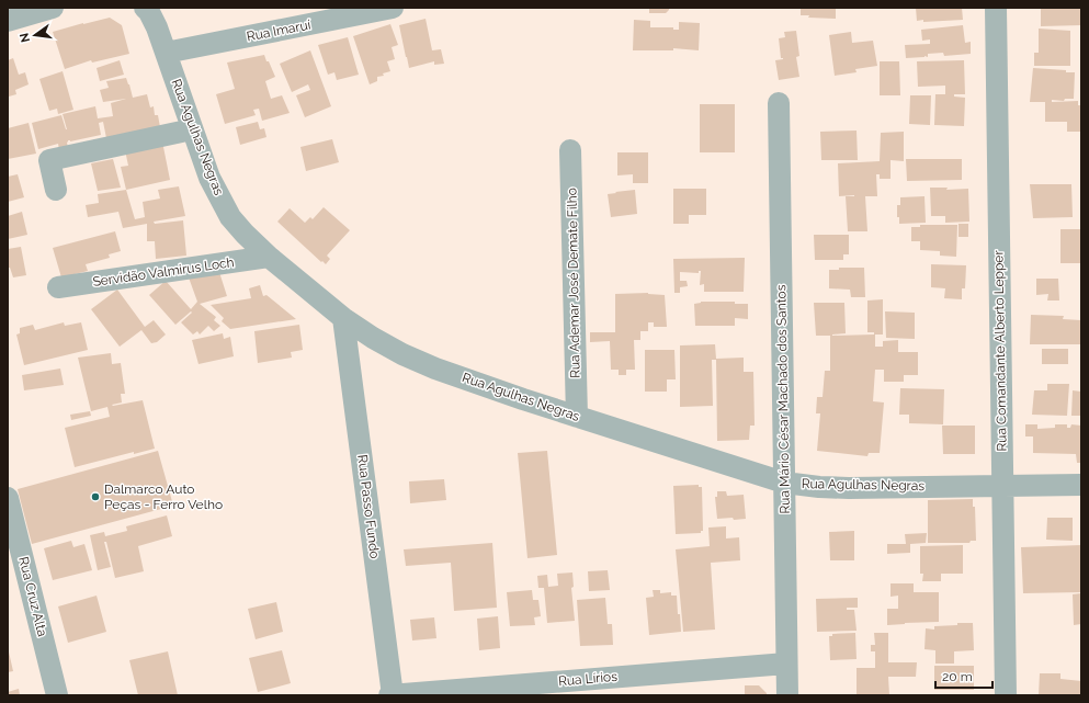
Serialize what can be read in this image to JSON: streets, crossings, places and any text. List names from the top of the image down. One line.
{"streets":{"street":["Rua Imaruí","Rua Agulhas Negras","Servidão Valmirus Loch","Rua Ademar José Demate Filho","Rua Comandante Alberto Lepper","Rua Mário César Machado dos Santos","Rua Passo Fundo","Rua Cruz Alta","Rua Lírios"]},"crossings":[["Rua Imaruí","Rua Agulhas Negras"],["Rua Agulhas Negras","Servidão Valmirus Loch"],["Rua Agulhas Negras","Rua Ademar José Demate Filho"],["Rua Agulhas Negras","Rua Comandante Alberto Lepper"],["Rua Agulhas Negras","Rua Mário César Machado dos Santos"],["Rua Agulhas Negras","Rua Passo Fundo"],["Rua Mário César Machado dos Santos","Rua Lírios"],["Rua Passo Fundo","Rua Lírios"]],"places":["Dalmarco Auto Peças - Ferro Velho"],"scale_bar":"20 m","north":"left"}
